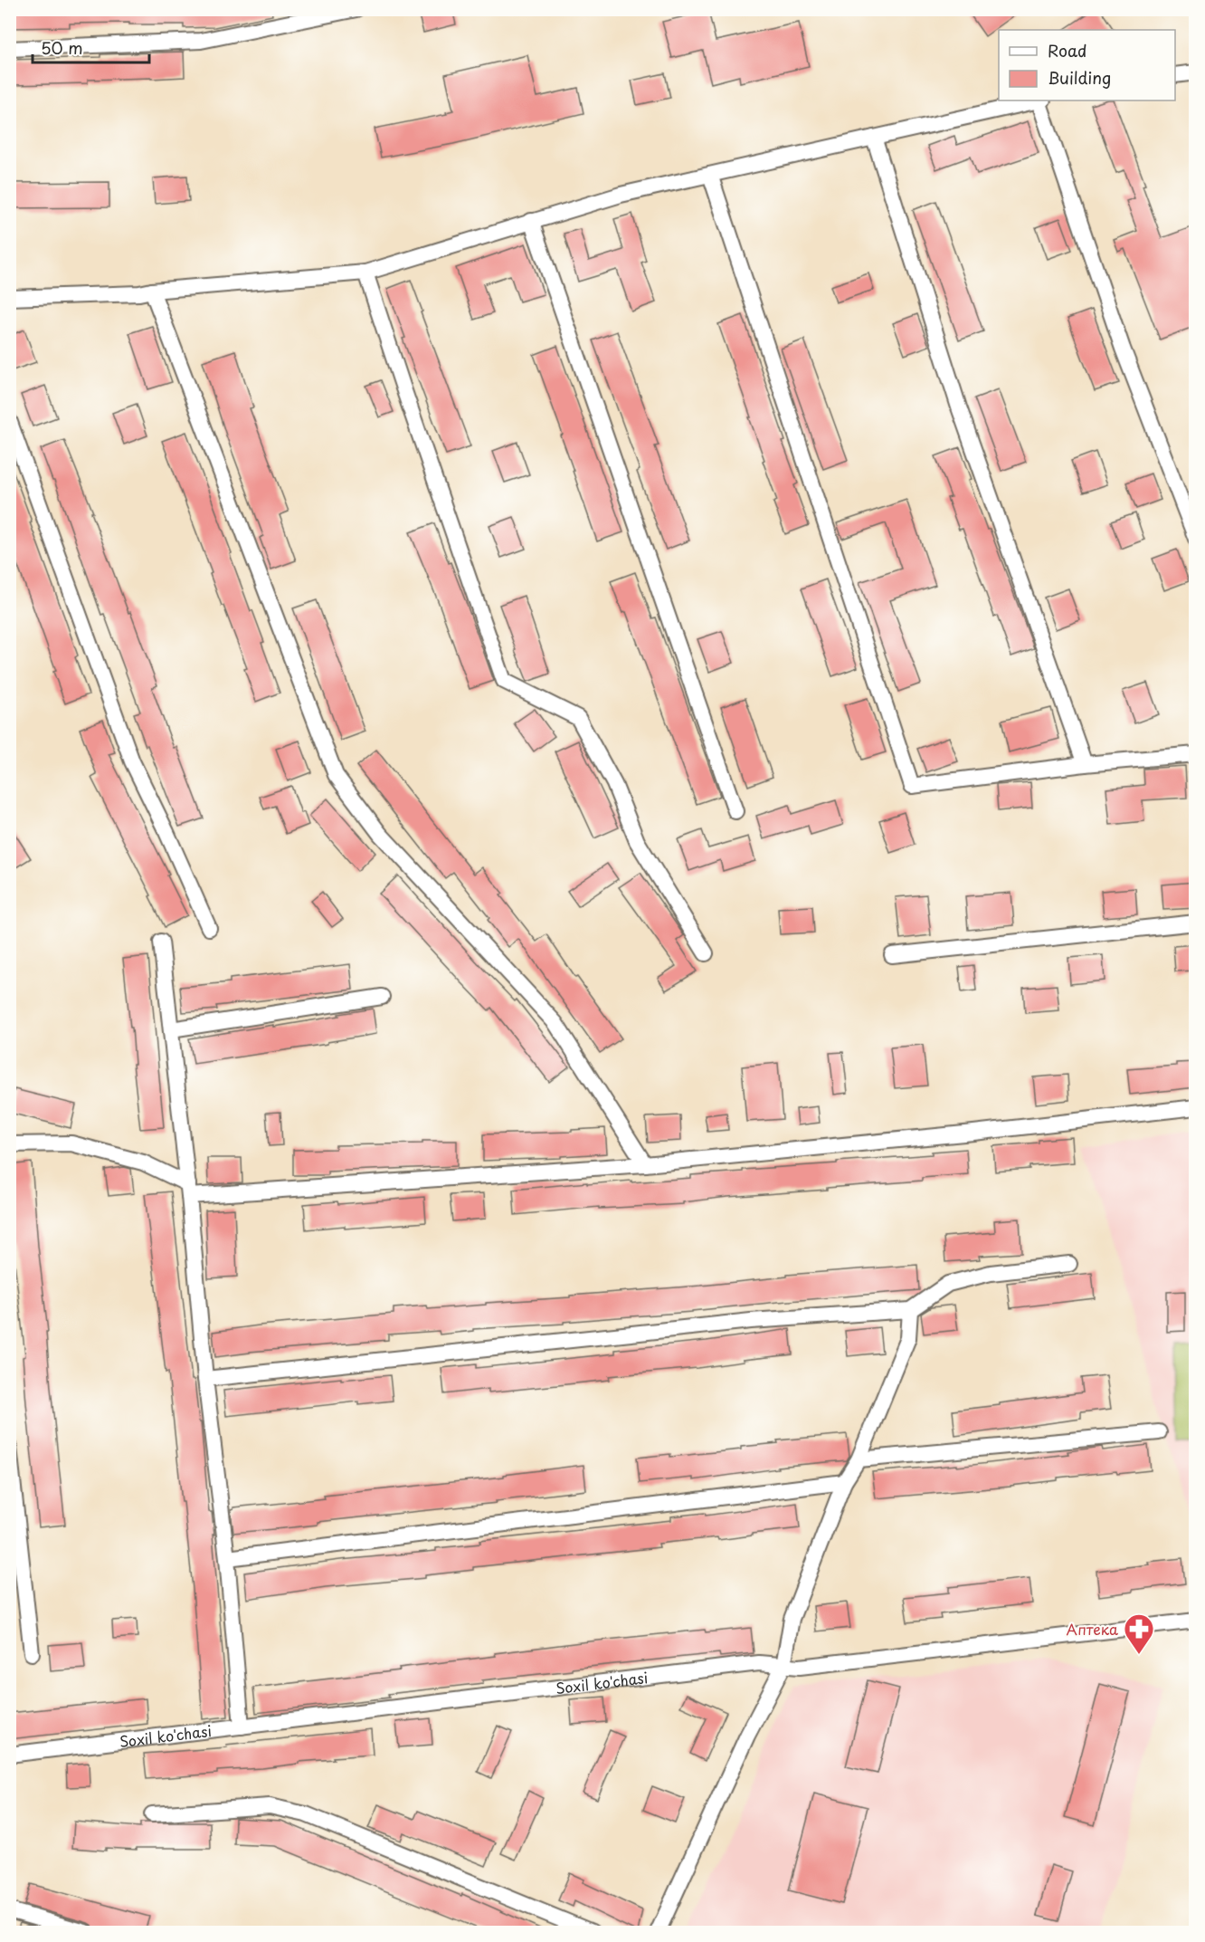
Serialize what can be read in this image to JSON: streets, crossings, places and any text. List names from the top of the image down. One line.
{"streets":{"street":["Soxil ko'chasi"]},"places":{"pharmacy":["Аптека"]},"legend":["Road","Building"],"scale_bar":"50 m"}
